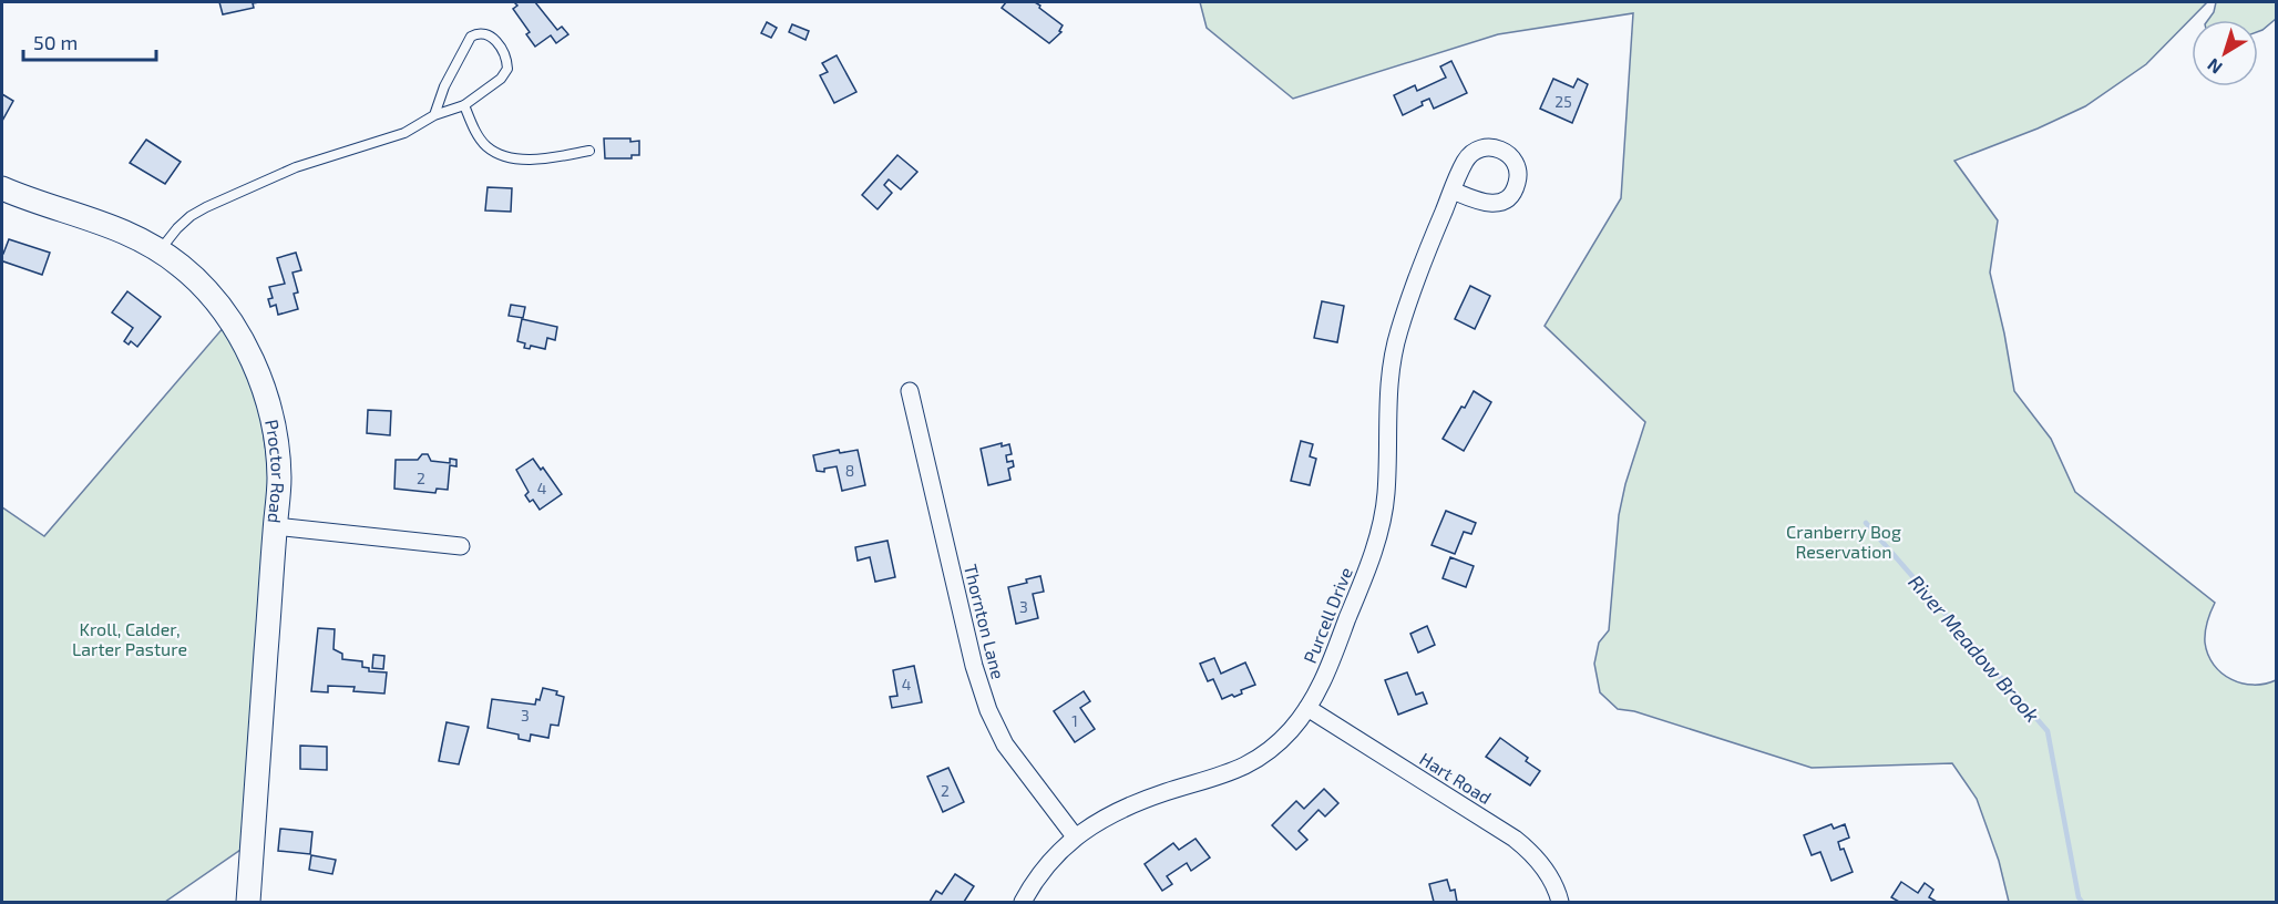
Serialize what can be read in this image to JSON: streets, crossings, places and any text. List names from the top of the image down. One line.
{"streets":{"main road":["Proctor Road"],"street":["Purcell Drive","Thornton Lane","Hart Road"]},"crossings":[["Purcell Drive","Thornton Lane"],["Purcell Drive","Hart Road"]],"water":["River Meadow Brook"],"parks":["Cranberry Bog Reservation","Kroll, Calder, Larter Pasture"],"house_numbers":["25","8","2","4","3","4","3","1","2"],"scale_bar":"50 m","north":"bottom left"}
